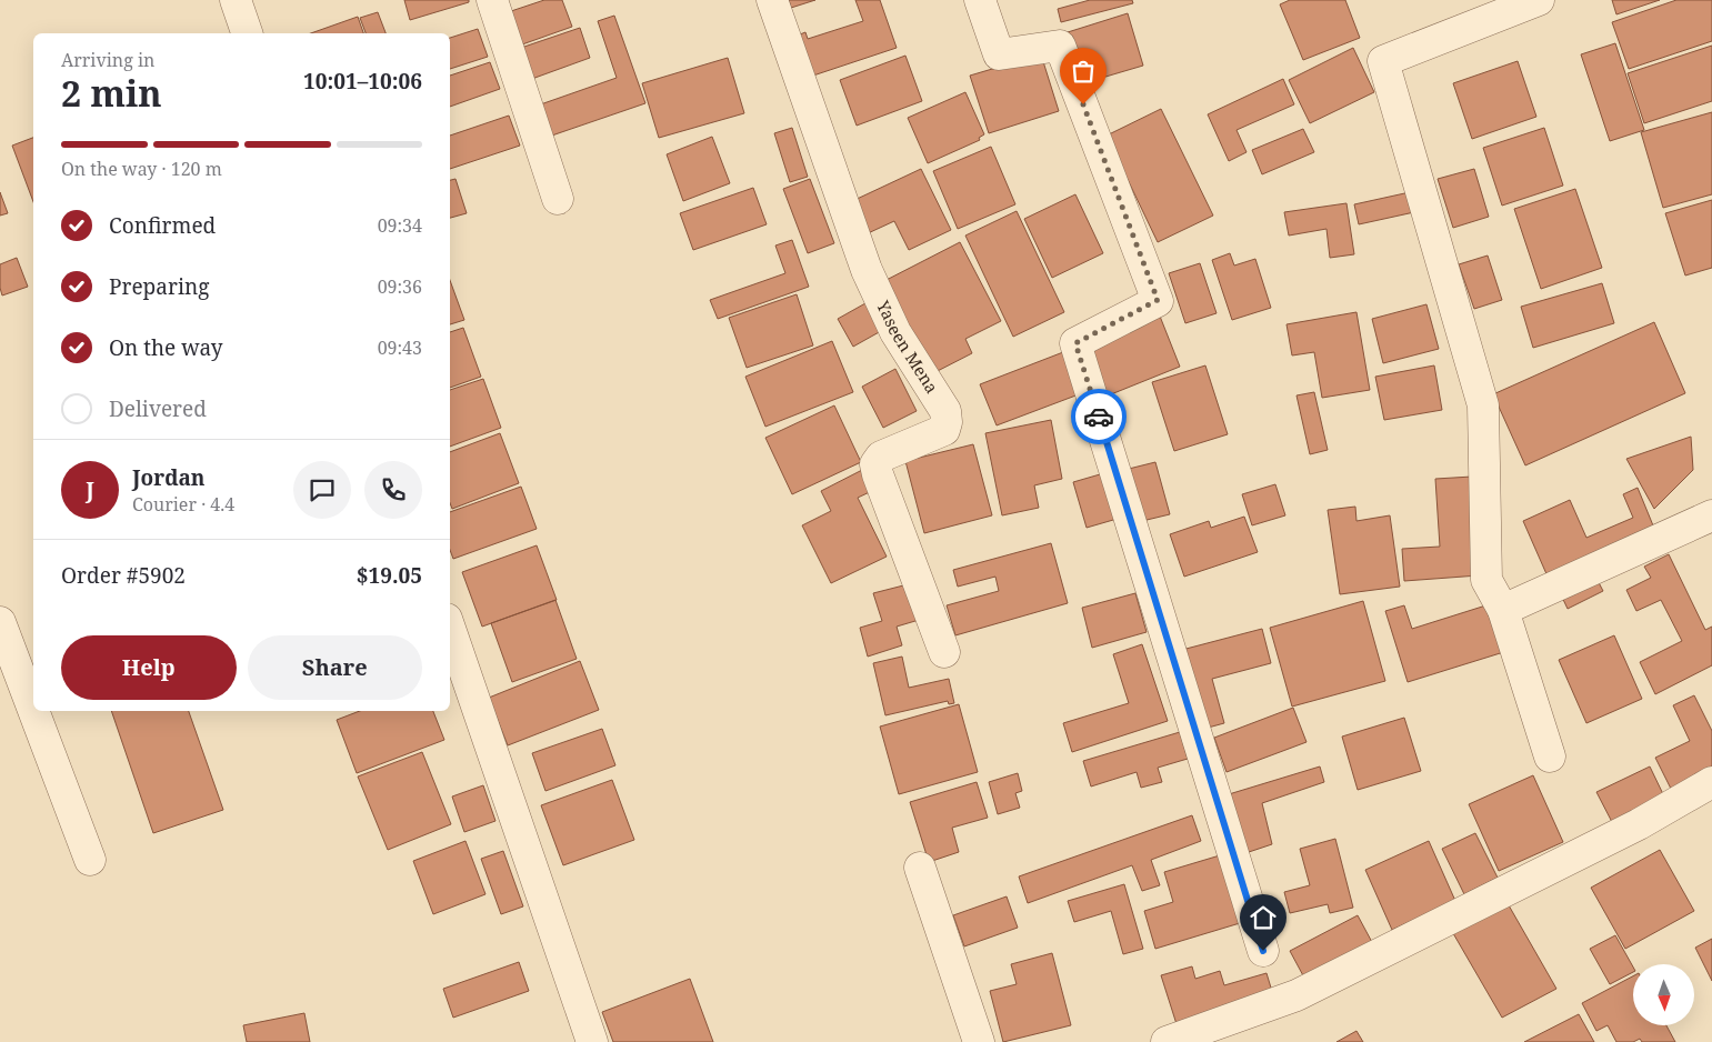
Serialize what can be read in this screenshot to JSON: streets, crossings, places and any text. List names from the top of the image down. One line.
{"streets":{"street":["Yaseen Mena"]},"north":"bottom","page":{"heading":["2 min","Arriving in","10:01–10:06"],"panel":["Jordan","Courier · 4.4","Order #5902","$19.05"],"bar":"On the way · 120 m","list":[["Confirmed","09:34"],["Preparing","09:36"],["On the way","09:43"],"Delivered"],"round":"J","buttons":["Help","Share"]}}
